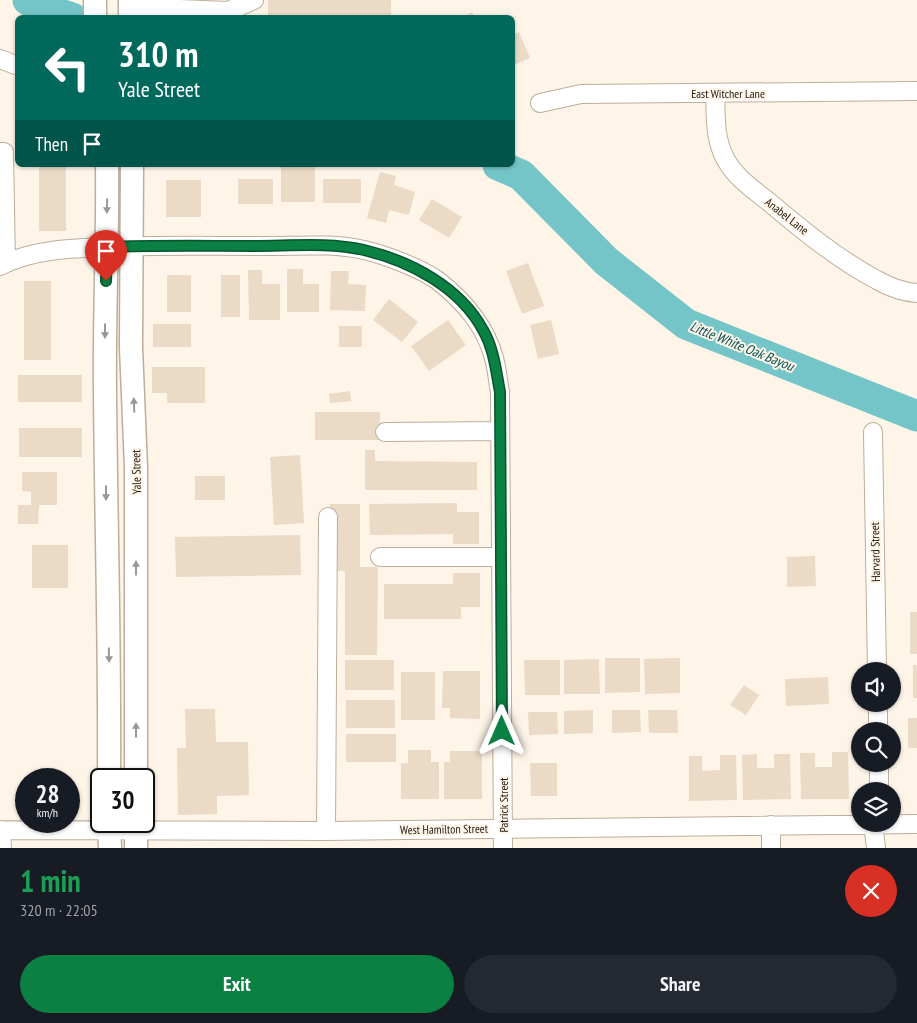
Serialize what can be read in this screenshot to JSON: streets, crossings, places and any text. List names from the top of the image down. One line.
{"streets":{"main road":["Yale Street"],"street":["East Witcher Lane","Anabel Lane","Harvard Street","Patrick Street","West Hamilton Street"]},"crossings":[["East Witcher Lane","Anabel Lane"],["Yale Street","Patrick Street"],["Patrick Street","West Hamilton Street"]],"water":["Little White Oak Bayou"],"page":{"turn":["310 m","Yale Street"],"then":"Then","speed":"28 km/h","limit":"30","heading":["1 min","320 m · 22:05"],"buttons":["Exit","Share"]}}
